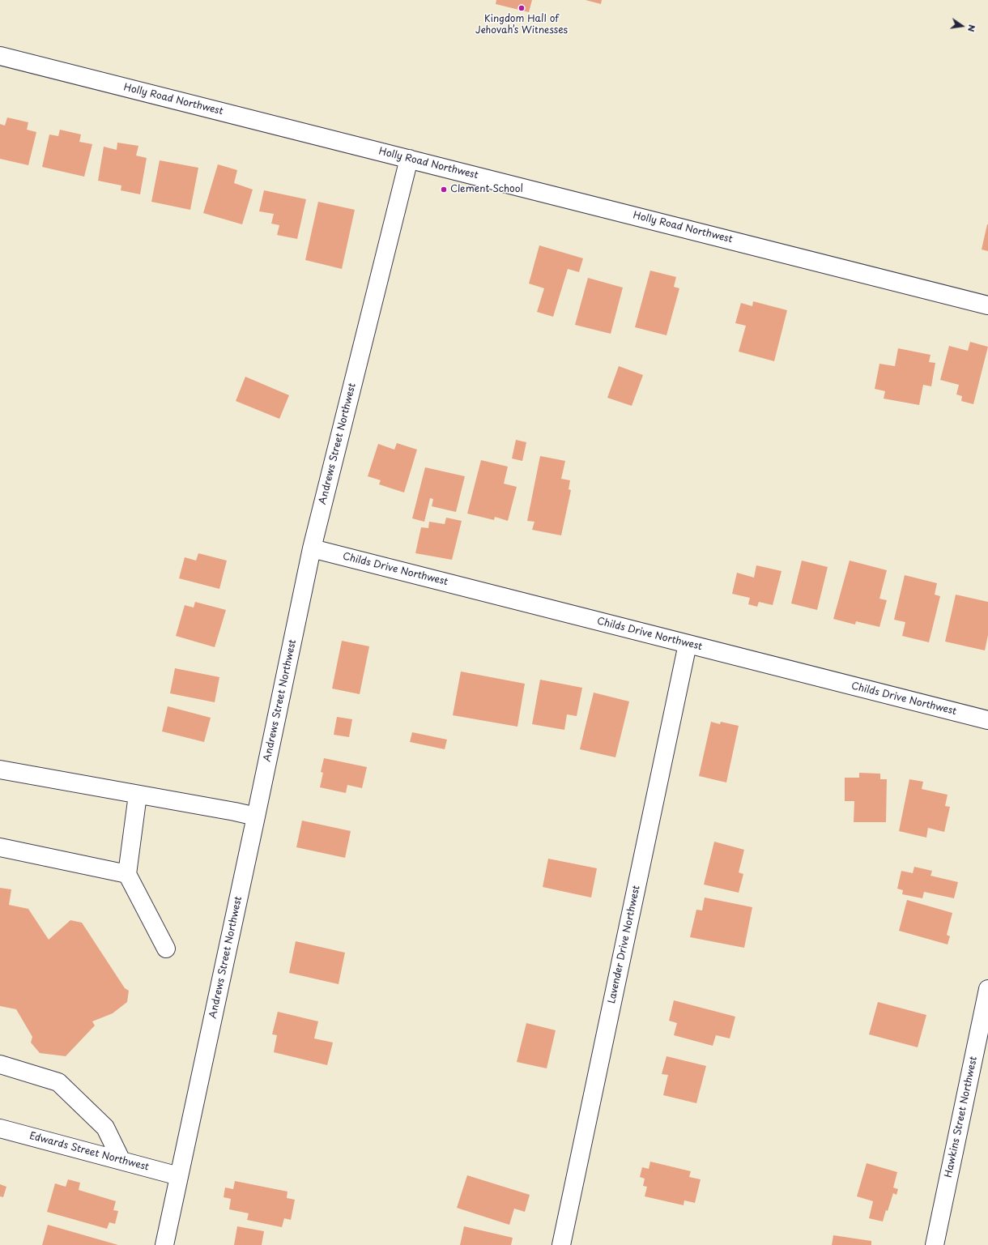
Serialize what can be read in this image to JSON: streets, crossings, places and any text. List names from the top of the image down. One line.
{"streets":{"street":["Holly Road Northwest","Andrews Street Northwest","Childs Drive Northwest","Lavender Drive Northwest","Hawkins Street Northwest","Edwards Street Northwest"]},"crossings":[["Holly Road Northwest","Andrews Street Northwest"],["Andrews Street Northwest","Childs Drive Northwest"],["Andrews Street Northwest","Edwards Street Northwest"],["Childs Drive Northwest","Lavender Drive Northwest"]],"places":["Kingdom Hall of Jehovah’s Witnesses","Clement School"],"north":"right"}
